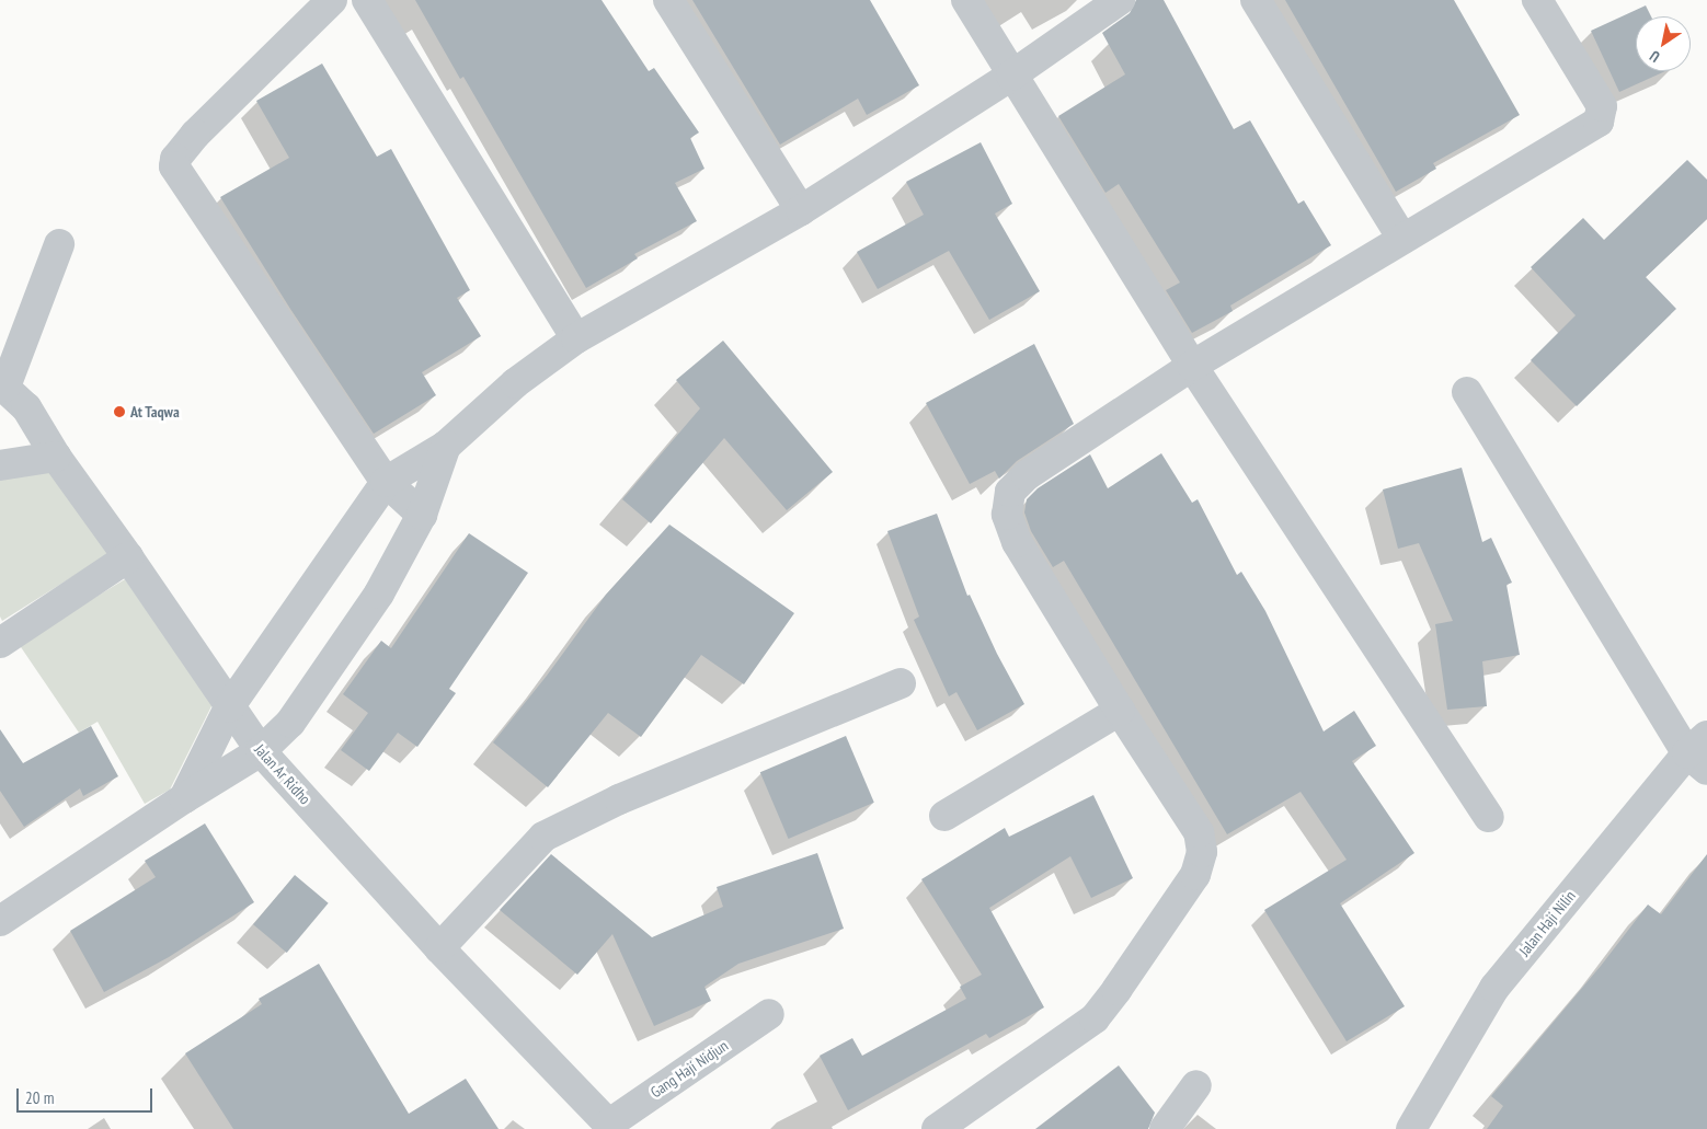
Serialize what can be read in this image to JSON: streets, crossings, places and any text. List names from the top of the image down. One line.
{"streets":{"street":["Jalan Ar Ridho","Jalan Haji Nilin","Gang Haji Nidjun"]},"crossings":[["Jalan Ar Ridho","Gang Haji Nidjun"]],"places":["At Taqwa"],"scale_bar":"20 m","north":"bottom left"}
